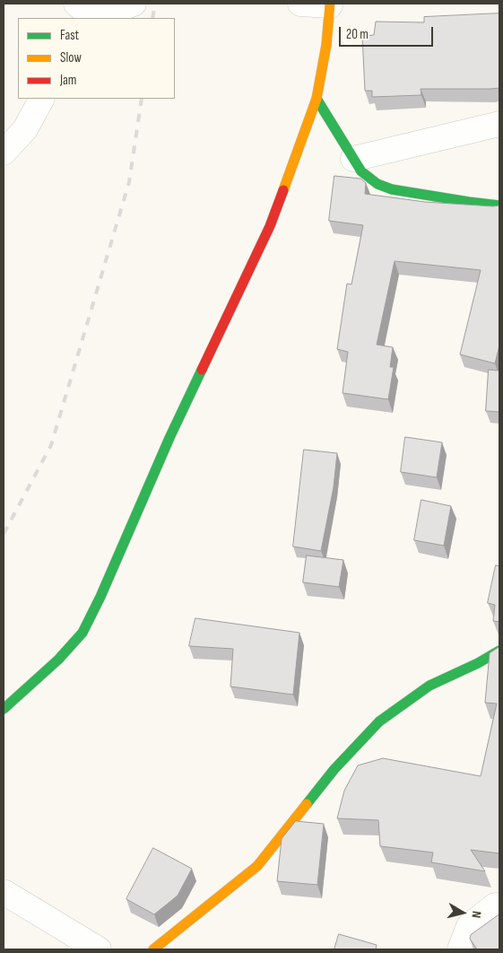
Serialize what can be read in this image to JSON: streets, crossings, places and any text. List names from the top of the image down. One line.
{"legend":["Fast","Slow","Jam"],"scale_bar":"20 m","north":"right"}
